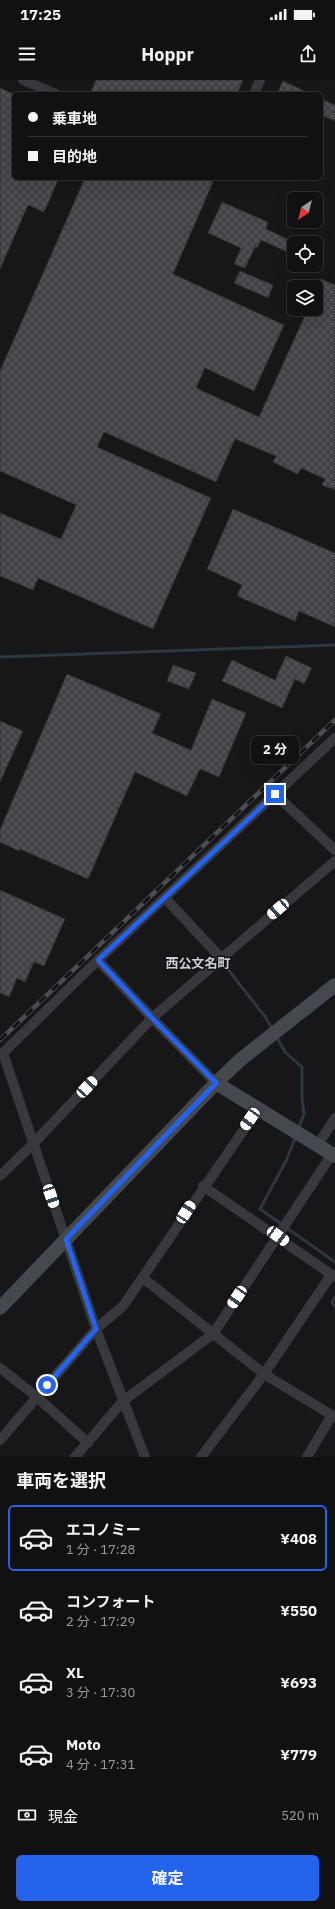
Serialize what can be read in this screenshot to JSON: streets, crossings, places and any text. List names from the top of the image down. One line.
{"districts":["西公文名町"],"north":"bottom left","page":{"status":"17:25","header":"Hoppr","banner":["乗車地","目的地"],"bubble":"2 分","heading":"車両を選択","list":[{"name":"エコノミー","note":"1 分 · 17:28","value":"¥408"},{"name":"コンフォート","note":"2 分 · 17:29","value":"¥550"},{"name":"XL","note":"3 分 · 17:30","value":"¥693"},{"name":"Moto","note":"4 分 · 17:31","value":"¥779"}],"pay":["現金","520 m"],"buttons":"確定"}}
